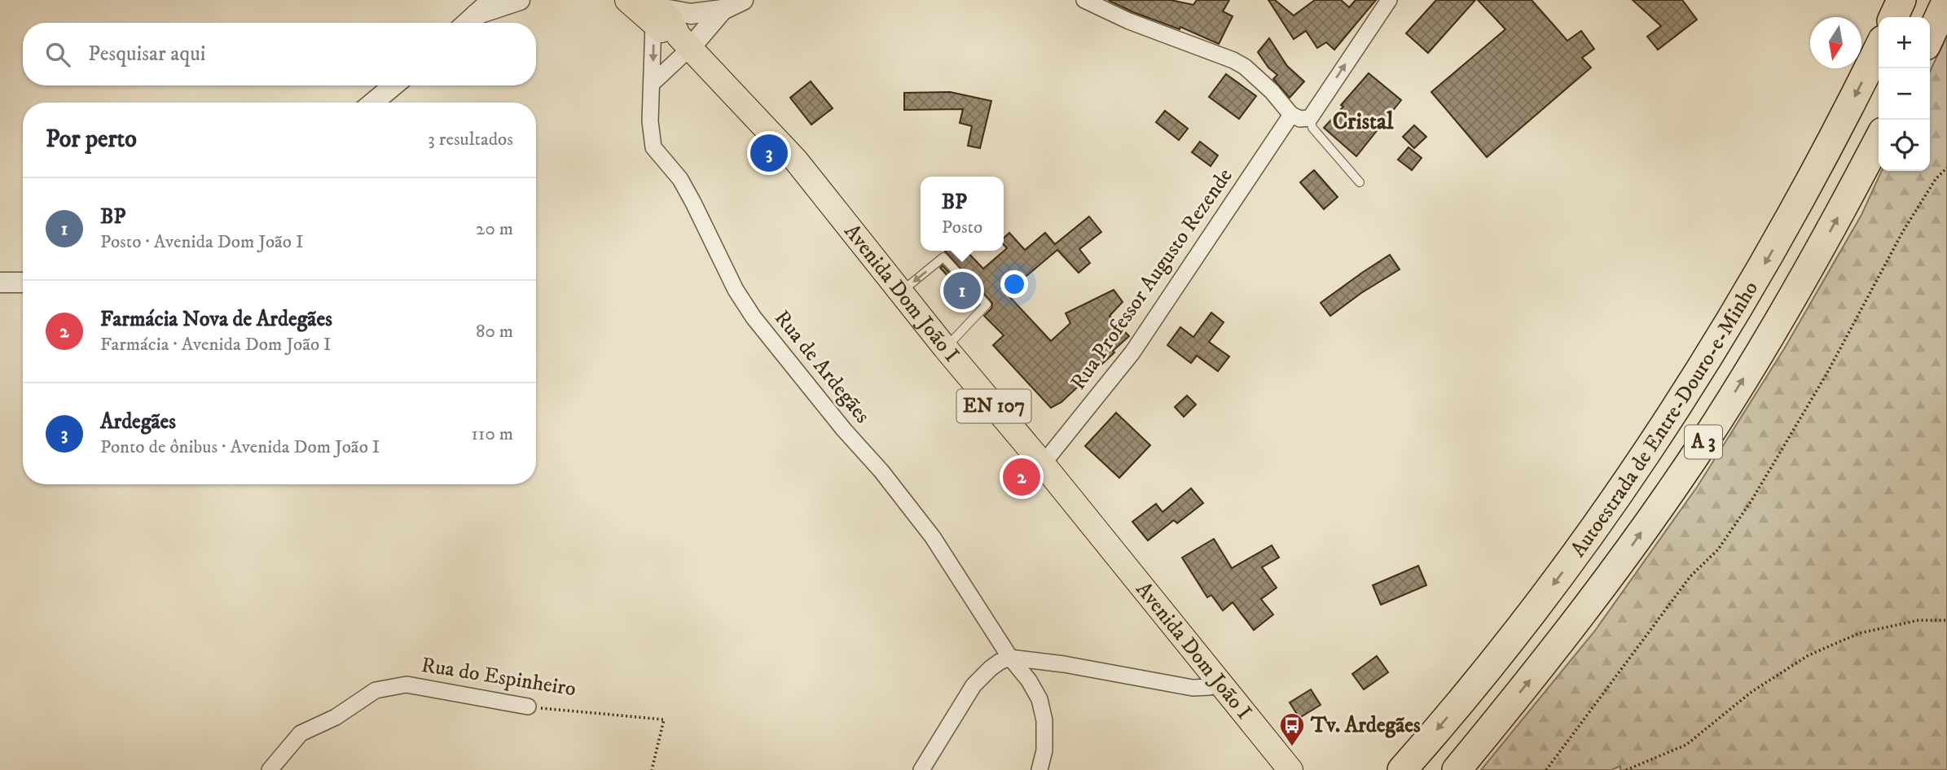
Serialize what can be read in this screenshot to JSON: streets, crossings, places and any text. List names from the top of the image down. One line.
{"streets":{"highway":["Autoestrada de Entre-Douro-e-Minho","A 3"],"main road":["Avenida Dom João I","EN 107"],"street":["Rua Professor Augusto Rezende","Rua de Ardegães","Rua do Espinheiro"]},"crossings":[["Rua Professor Augusto Rezende","Avenida Dom João I"],["Avenida Dom João I","Rua de Ardegães"]],"districts":["Cristal"],"places":{"bus stop":["Tv. Ardegães"]},"north":"bottom","page":{"map_buttons":["+","−"],"search":"Pesquisar aqui","heading":["Por perto","3 resultados"],"pins":["3","1","2"],"popup":["BP","Posto"],"list":[{"mark":"1","name":"BP","note":"Posto · Avenida Dom João I","value":"20 m"},{"mark":"2","name":"Farmácia Nova de Ardegães","note":"Farmácia · Avenida Dom João I","value":"80 m"},{"mark":"3","name":"Ardegães","note":"Ponto de ônibus · Avenida Dom João I","value":"110 m"}]}}
